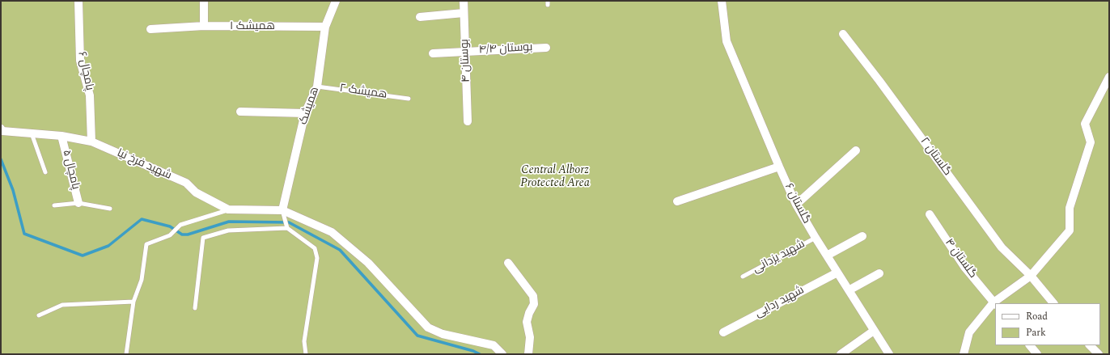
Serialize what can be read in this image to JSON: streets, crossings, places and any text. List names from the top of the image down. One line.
{"streets":{"street":["همیشک ۱","بوستان ۴/۴","بوستان ۴","پامچال ۶","همیشک","گلستان ۲","شهید فرخ نیا","پامچال ۵","گلستان ۶","گلستان ۴","شهید ردایی"],"lane":["همیشک ۲","شهید یزدانی"]},"crossings":[["همیشک ۱","همیشک"],["بوستان ۴/۴","بوستان ۴"],["پامچال ۶","شهید فرخ نیا"],["همیشک ۲","همیشک"],["همیشک","شهید فرخ نیا"],["شهید فرخ نیا","پامچال ۵"],["گلستان ۶","شهید یزدانی"],["گلستان ۶","شهید ردایی"]],"parks":["Central Alborz Protected Area"],"legend":["Road","Park"]}
